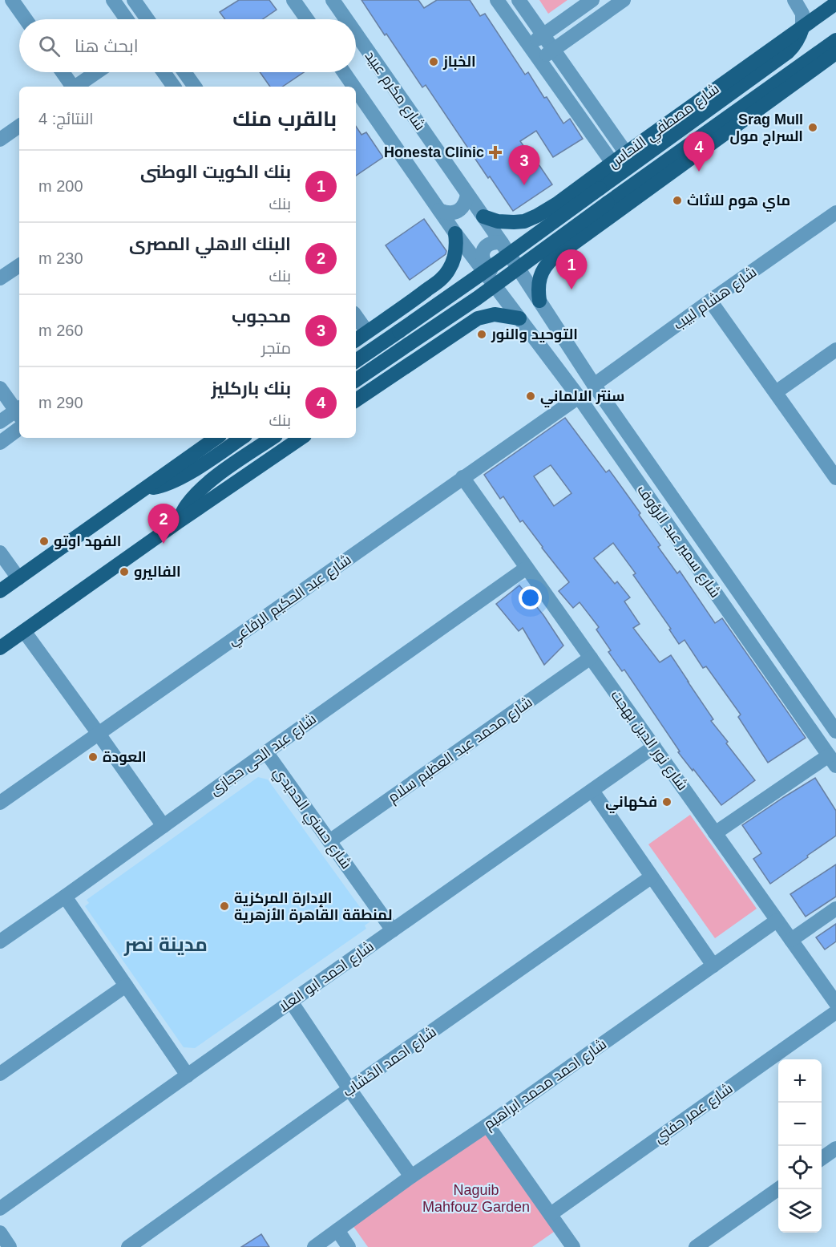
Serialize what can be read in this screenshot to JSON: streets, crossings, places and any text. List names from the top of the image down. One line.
{"streets":{"main road":["شارع مصطفي النحاس"],"street":["شارع مكرم عبيد","شارع هشام لبيب","شارع سمير عبد الرؤوف","شارع عبد الحكيم الرفاعي","شارع نور الدين بهجت","شارع محمد عبد العظيم سلام","شارع عبد الحى حجازى","شارع حسني الحديدي","شارع احمد ابو العلا","شارع احمد الخشاب","شارع احمد محمد ابراهيم","شارع عمر حفني"]},"crossings":[["شارع مكرم عبيد","شارع مصطفي النحاس"],["شارع مكرم عبيد","شارع سمير عبد الرؤوف"],["شارع هشام لبيب","شارع سمير عبد الرؤوف"],["شارع سمير عبد الرؤوف","شارع عبد الحكيم الرفاعي"],["شارع عبد الحكيم الرفاعي","شارع نور الدين بهجت"],["شارع نور الدين بهجت","شارع محمد عبد العظيم سلام"],["شارع نور الدين بهجت","شارع عبد الحى حجازى"],["شارع نور الدين بهجت","شارع احمد ابو العلا"],["شارع نور الدين بهجت","شارع احمد محمد ابراهيم"],["شارع محمد عبد العظيم سلام","شارع حسني الحديدي"],["شارع عبد الحى حجازى","شارع حسني الحديدي"],["شارع حسني الحديدي","شارع احمد ابو العلا"]],"districts":["مدينة نصر"],"parks":["Naguib Mahfouz Garden"],"places":{"other":["الخباز","Srag Mull السراج مول","ماي هوم للاثاث","التوحيد والنور","سنتر الالماني","الفهد اوتو","الفاليرو","العودة","فكهاني","الإدارة المركزية لمنطقة القاهرة الأزهرية"],"health":["Honesta Clinic"]},"page":{"search":"ابحث هنا","heading":["بالقرب منك","النتائج: 4"],"pins":["4","3","1","2"],"list":[{"mark":"1","name":"بنك الكويت الوطنى","note":"بنك","value":"200 m"},{"mark":"2","name":"البنك الاهلي المصرى","note":"بنك","value":"230 m"},{"mark":"3","name":"محجوب","note":"متجر","value":"260 m"},{"mark":"4","name":"بنك باركليز","note":"بنك","value":"290 m"}],"map_buttons":["+","−"]}}
